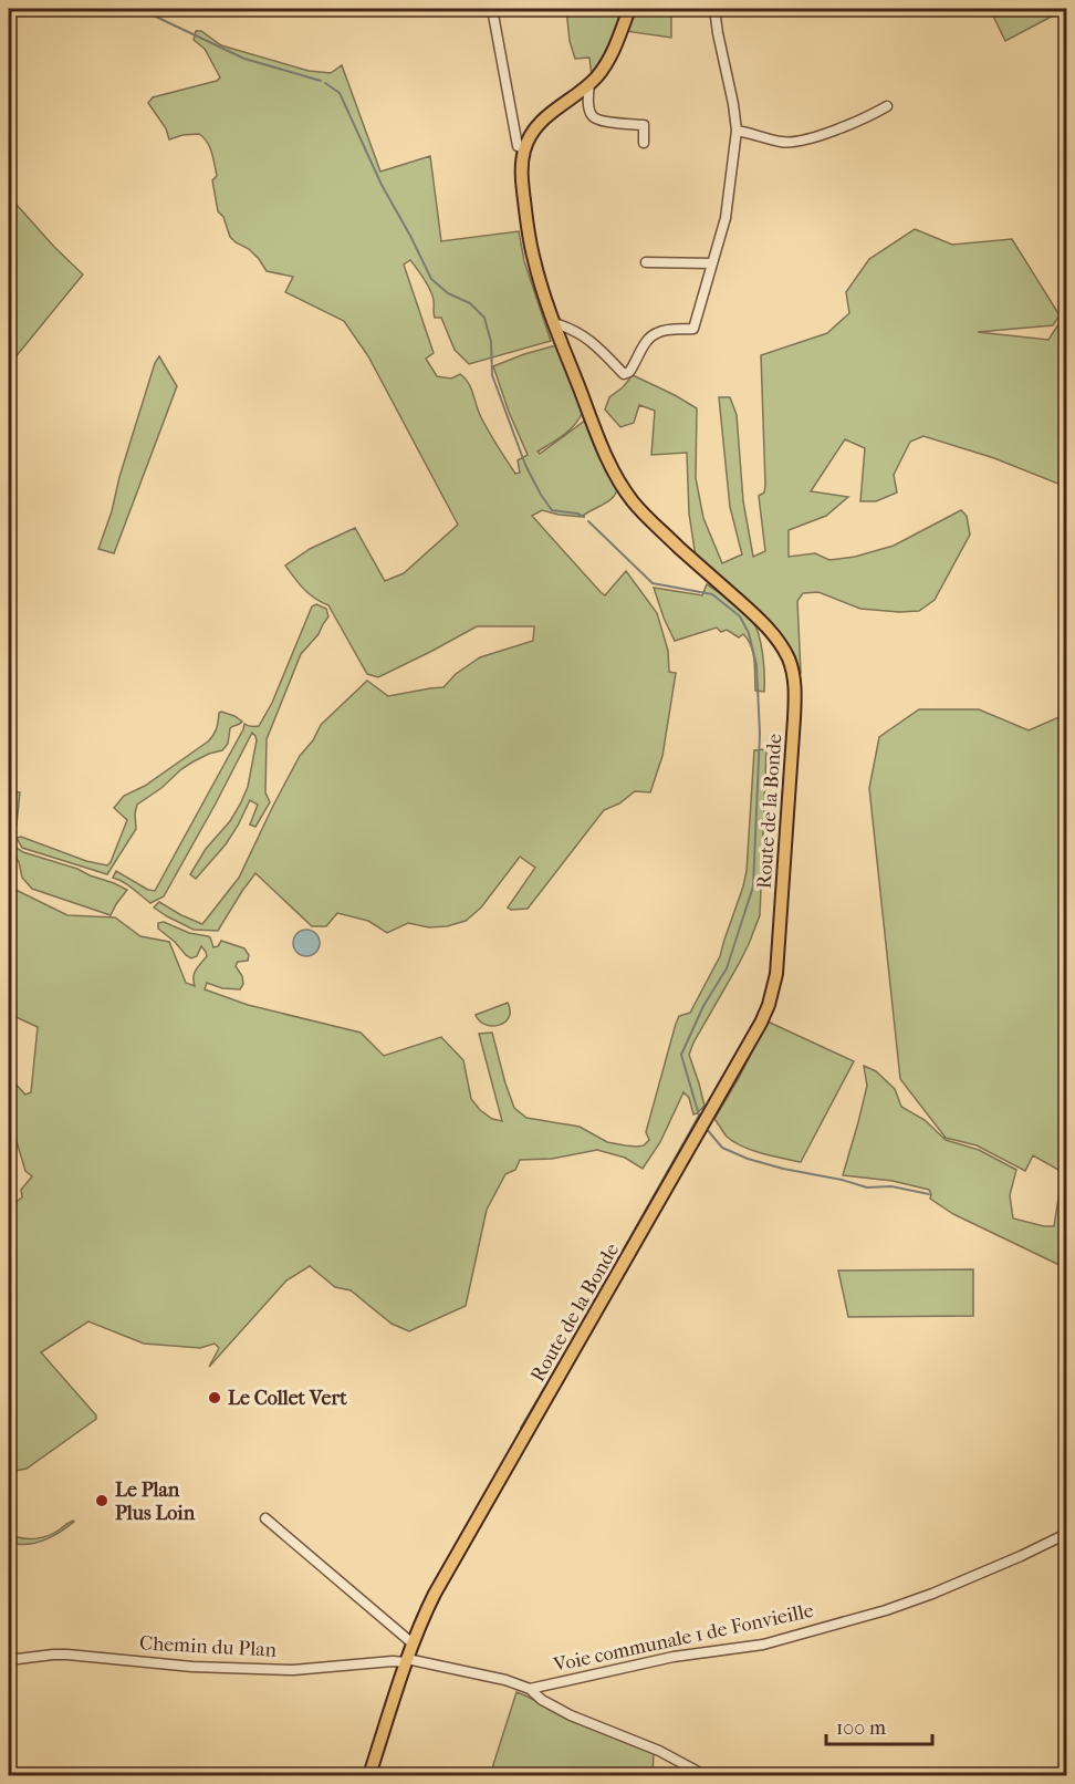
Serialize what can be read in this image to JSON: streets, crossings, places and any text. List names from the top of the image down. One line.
{"streets":{"main road":["Route de la Bonde"],"street":["Voie communale 1 de Fonvieille","Chemin du Plan"]},"crossings":[["Route de la Bonde","Chemin du Plan"],["Voie communale 1 de Fonvieille","Chemin du Plan"]],"places":["Le Collet Vert","Le Plan Plus Loin"],"scale_bar":"100 m"}
